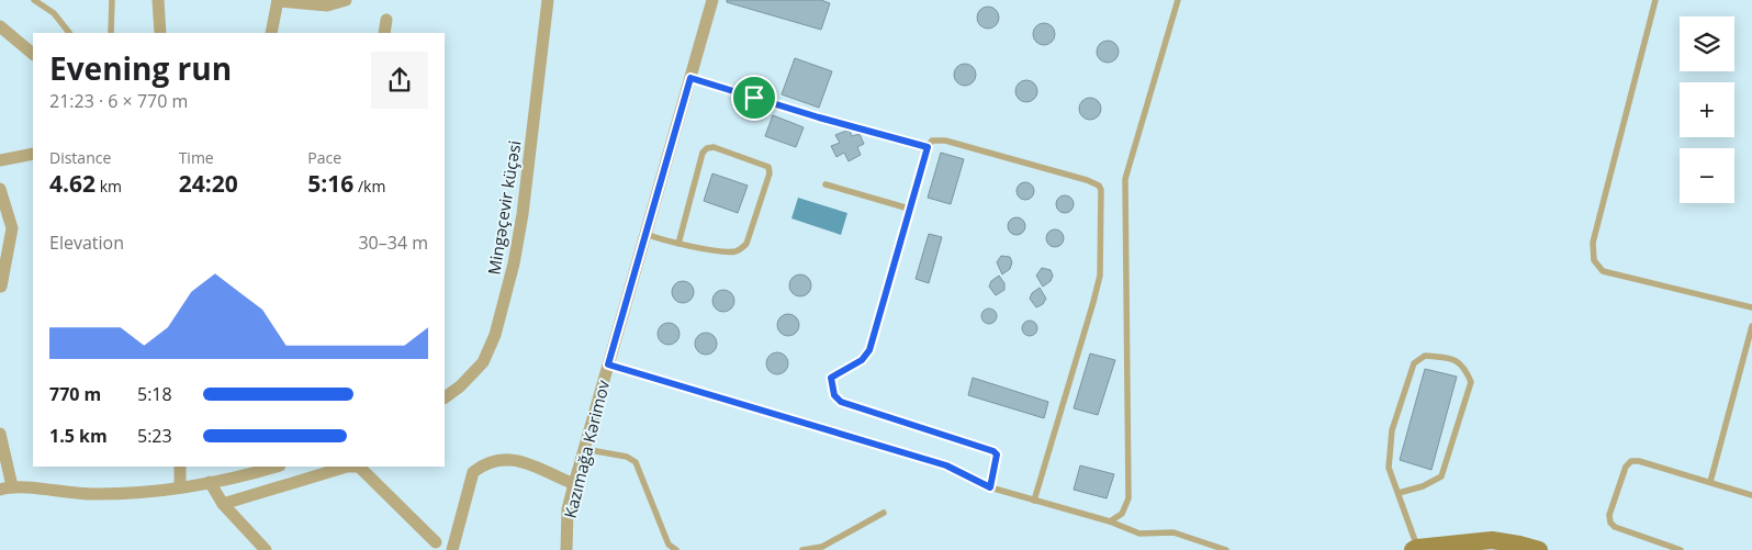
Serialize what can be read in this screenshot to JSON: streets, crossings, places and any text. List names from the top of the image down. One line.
{"streets":{"street":["Mingəçevir küçəsi","Kazımağa Kərimov"]},"page":{"map_buttons":["+","−"],"heading":["Evening run","21:23 · 6 × 770 m"],"stats":[["Distance","4.62 km"],["Time","24:20"],["Pace","5:16 /km"]],"chart":["Elevation","30–34 m"],"list":[{"name":"770 m","note":"5:18"},{"name":"1.5 km","note":"5:23"}]}}
